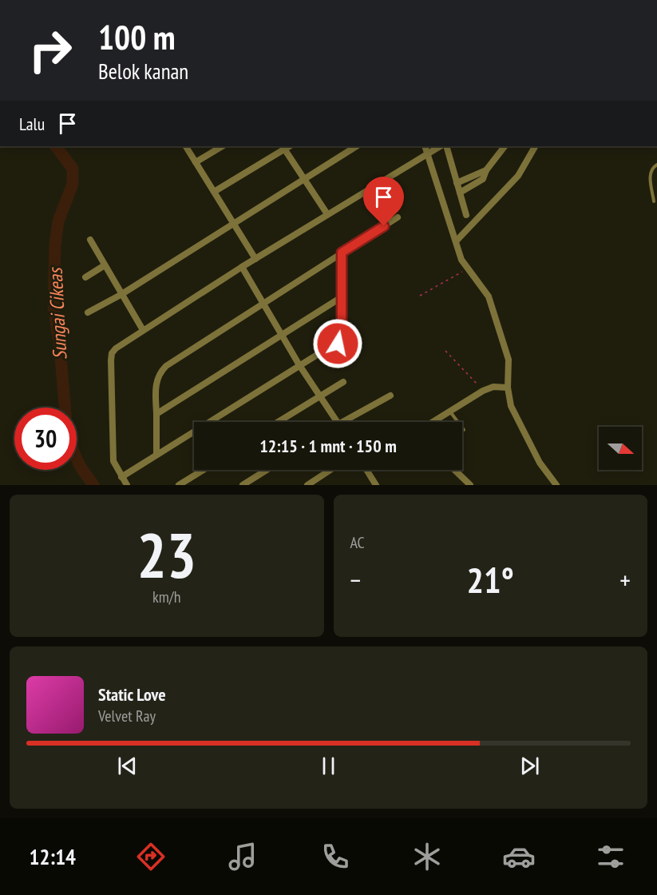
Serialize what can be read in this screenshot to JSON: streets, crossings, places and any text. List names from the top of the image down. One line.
{"water":["Sungai Cikeas"],"north":"right","page":{"turn":["100 m","Belok kanan"],"then":"Lalu","limit":"30","trip":"12:15 · 1 mnt · 150 m","tile":[["23","km/h"],"AC"],"heat":["−","21°","+"],"song":["Static Love","Velvet Ray"],"tabs":"12:14"}}
